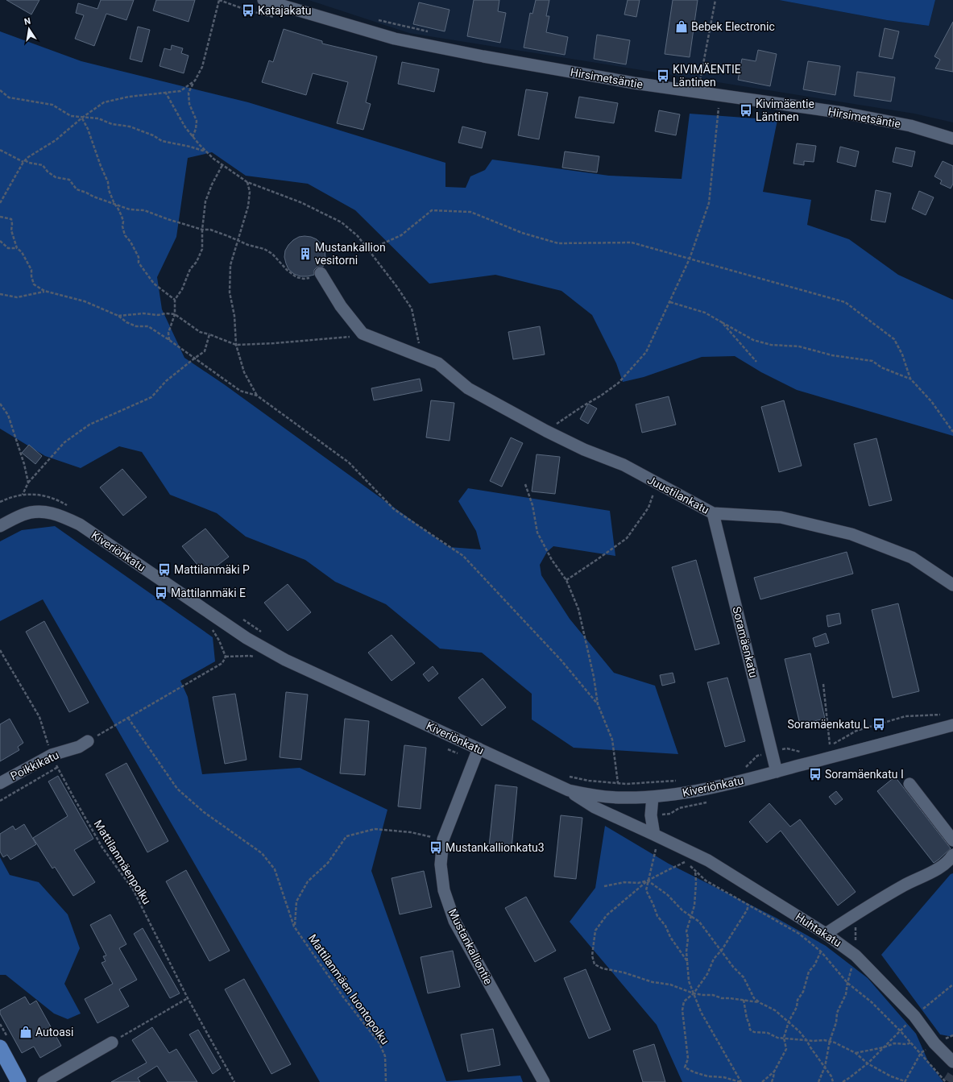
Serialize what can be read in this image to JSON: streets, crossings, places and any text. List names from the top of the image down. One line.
{"streets":{"street":["Hirsimetsäntie","Juustilankatu","Kiveriönkatu","Soramäenkatu","Poikkikatu","Huhtakatu","Mustankalliontie"],"path":["Mattilanmäenpolku","Mattilanmäen luontopolku"]},"crossings":[["Juustilankatu","Soramäenkatu"],["Kiveriönkatu","Soramäenkatu"],["Kiveriönkatu","Huhtakatu"],["Kiveriönkatu","Mustankalliontie"],["Poikkikatu","Mattilanmäenpolku"]],"places":{"bus stop":["Katajakatu","KIVIMÄENTIE Läntinen","Kivimäentie Läntinen","Mattilanmäki P","Mattilanmäki E","Soramäenkatu L","Soramäenkatu I","Mustankallionkatu3"],"shop":["Bebek Electronic","Autoasi"],"building":["Mustankallion vesitorni"]},"north":"top"}
